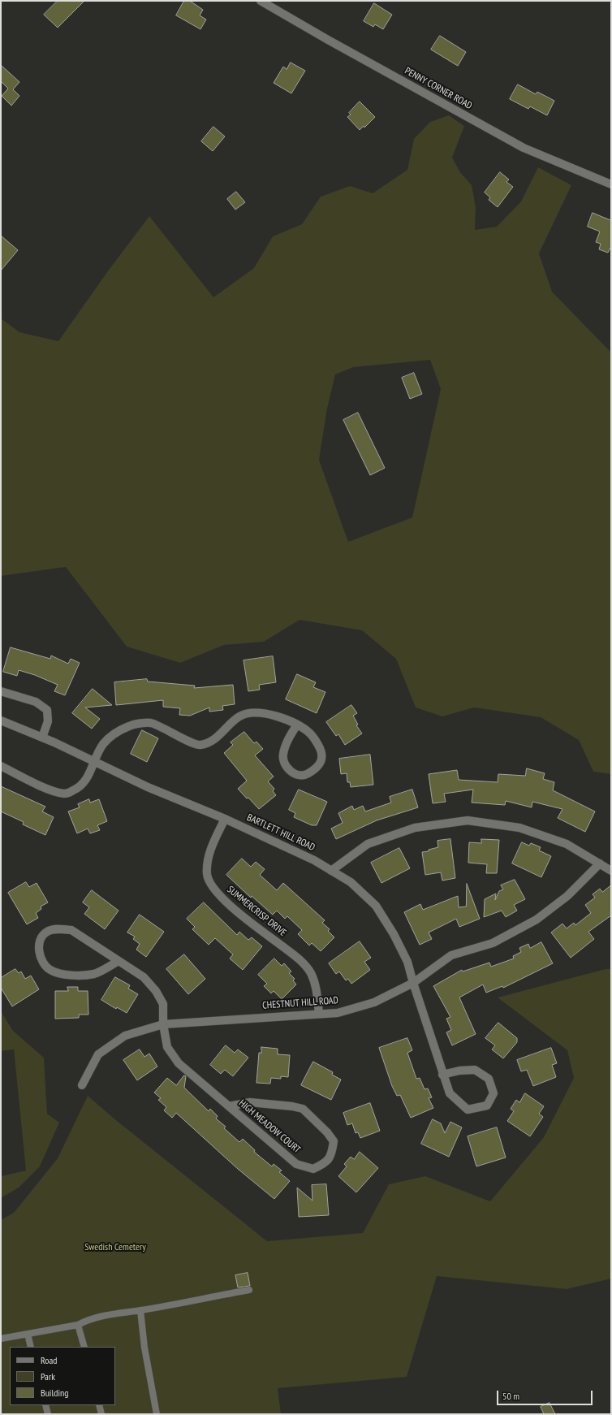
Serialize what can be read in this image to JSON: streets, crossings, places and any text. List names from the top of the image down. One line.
{"streets":{"street":["PENNY CORNER ROAD","BARTLETT HILL ROAD","SUMMERCRISP DRIVE","CHESTNUT HILL ROAD","HIGH MEADOW COURT"]},"crossings":[["BARTLETT HILL ROAD","SUMMERCRISP DRIVE"],["BARTLETT HILL ROAD","CHESTNUT HILL ROAD"],["SUMMERCRISP DRIVE","CHESTNUT HILL ROAD"],["CHESTNUT HILL ROAD","HIGH MEADOW COURT"]],"parks":["Swedish Cemetery"],"legend":["Road","Park","Building"],"scale_bar":"50 m"}
